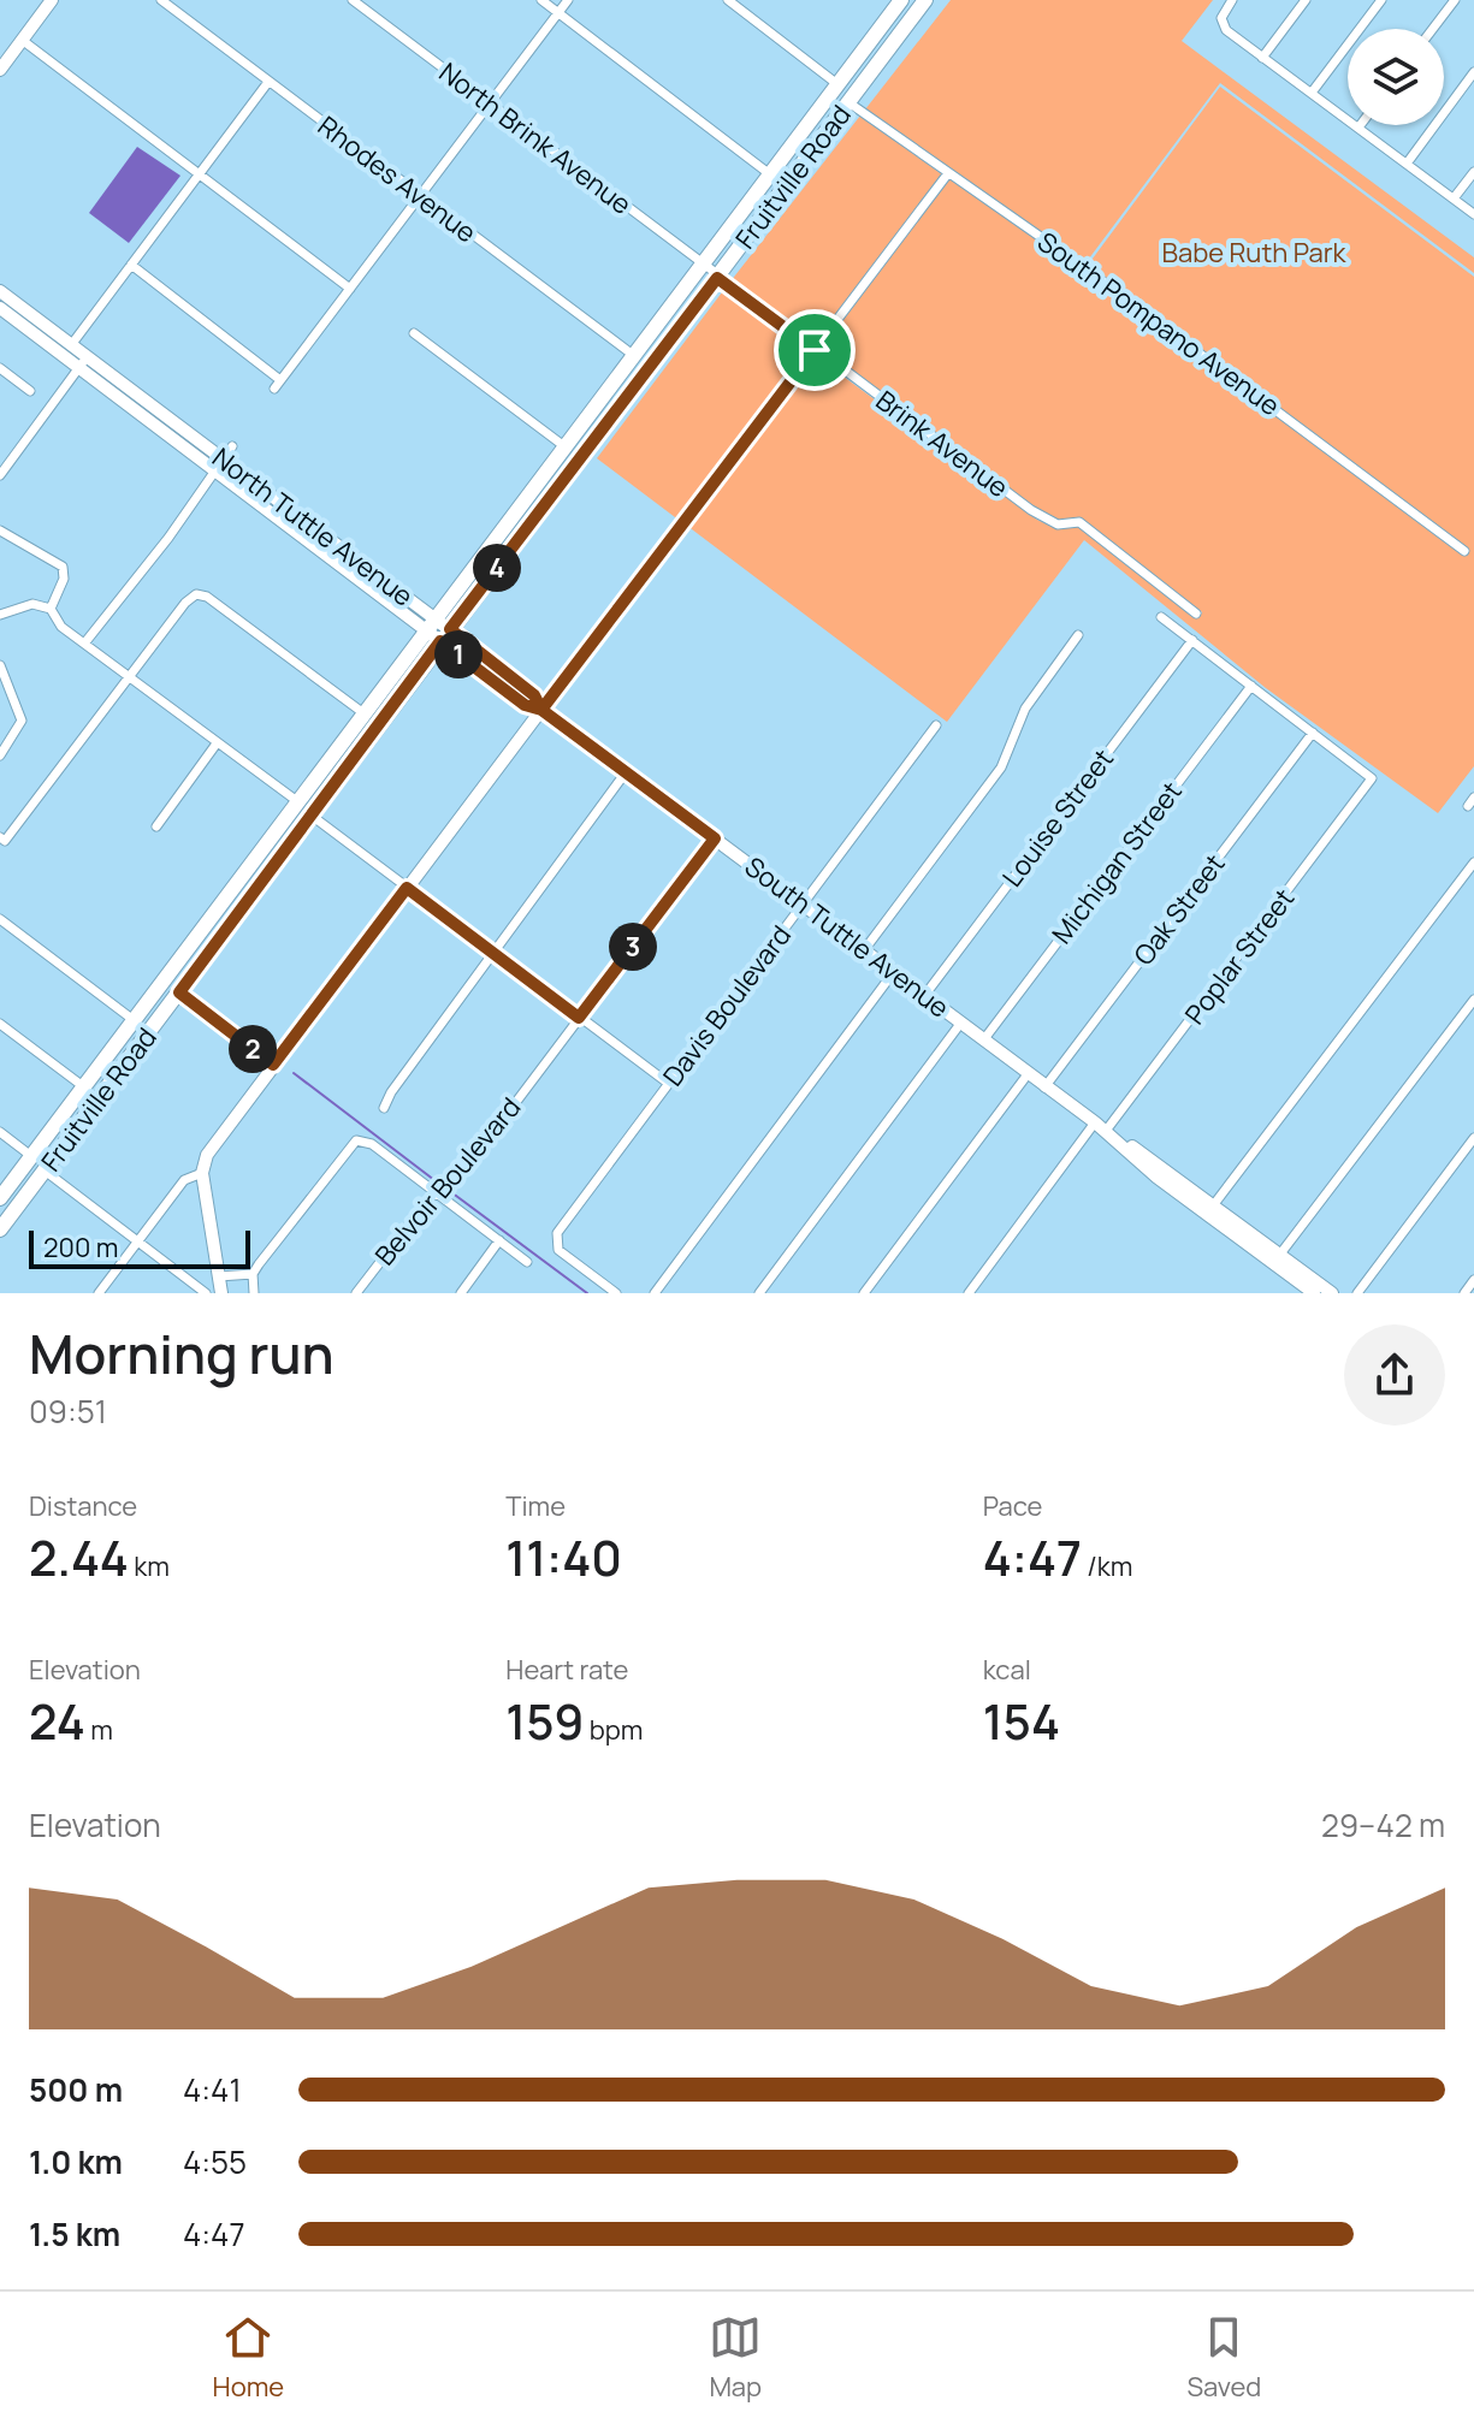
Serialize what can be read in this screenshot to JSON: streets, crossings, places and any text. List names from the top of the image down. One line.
{"streets":{"main road":["Fruitville Road","North Tuttle Avenue","South Tuttle Avenue"],"street":["North Brink Avenue","Rhodes Avenue","South Pompano Avenue","Brink Avenue","Louise Street","Michigan Street","Oak Street","Poplar Street","Davis Boulevard","Belvoir Boulevard"]},"crossings":[["North Brink Avenue","Fruitville Road"],["North Brink Avenue","Brink Avenue"],["Fruitville Road","Rhodes Avenue"],["Fruitville Road","South Pompano Avenue"],["Fruitville Road","Brink Avenue"],["Fruitville Road","North Tuttle Avenue"],["North Tuttle Avenue","South Tuttle Avenue"],["Louise Street","South Tuttle Avenue"],["Michigan Street","South Tuttle Avenue"],["Oak Street","South Tuttle Avenue"],["Oak Street","Poplar Street"],["South Tuttle Avenue","Poplar Street"],["South Tuttle Avenue","Davis Boulevard"],["South Tuttle Avenue","Belvoir Boulevard"]],"parks":["Babe Ruth Park"],"scale_bar":"200 m","page":{"pins":["4","1","3","2"],"scale":"200 m","heading":["Morning run","09:51"],"stats":[["Distance","2.44 km"],["Time","11:40"],["Pace","4:47 /km"],["Elevation","24 m"],["Heart rate","159 bpm"],["kcal","154"]],"chart":["Elevation","29–42 m"],"list":[{"name":"500 m","note":"4:41"},{"name":"1.0 km","note":"4:55"},{"name":"1.5 km","note":"4:47"}],"tabs":["Home","Map","Saved"]}}
